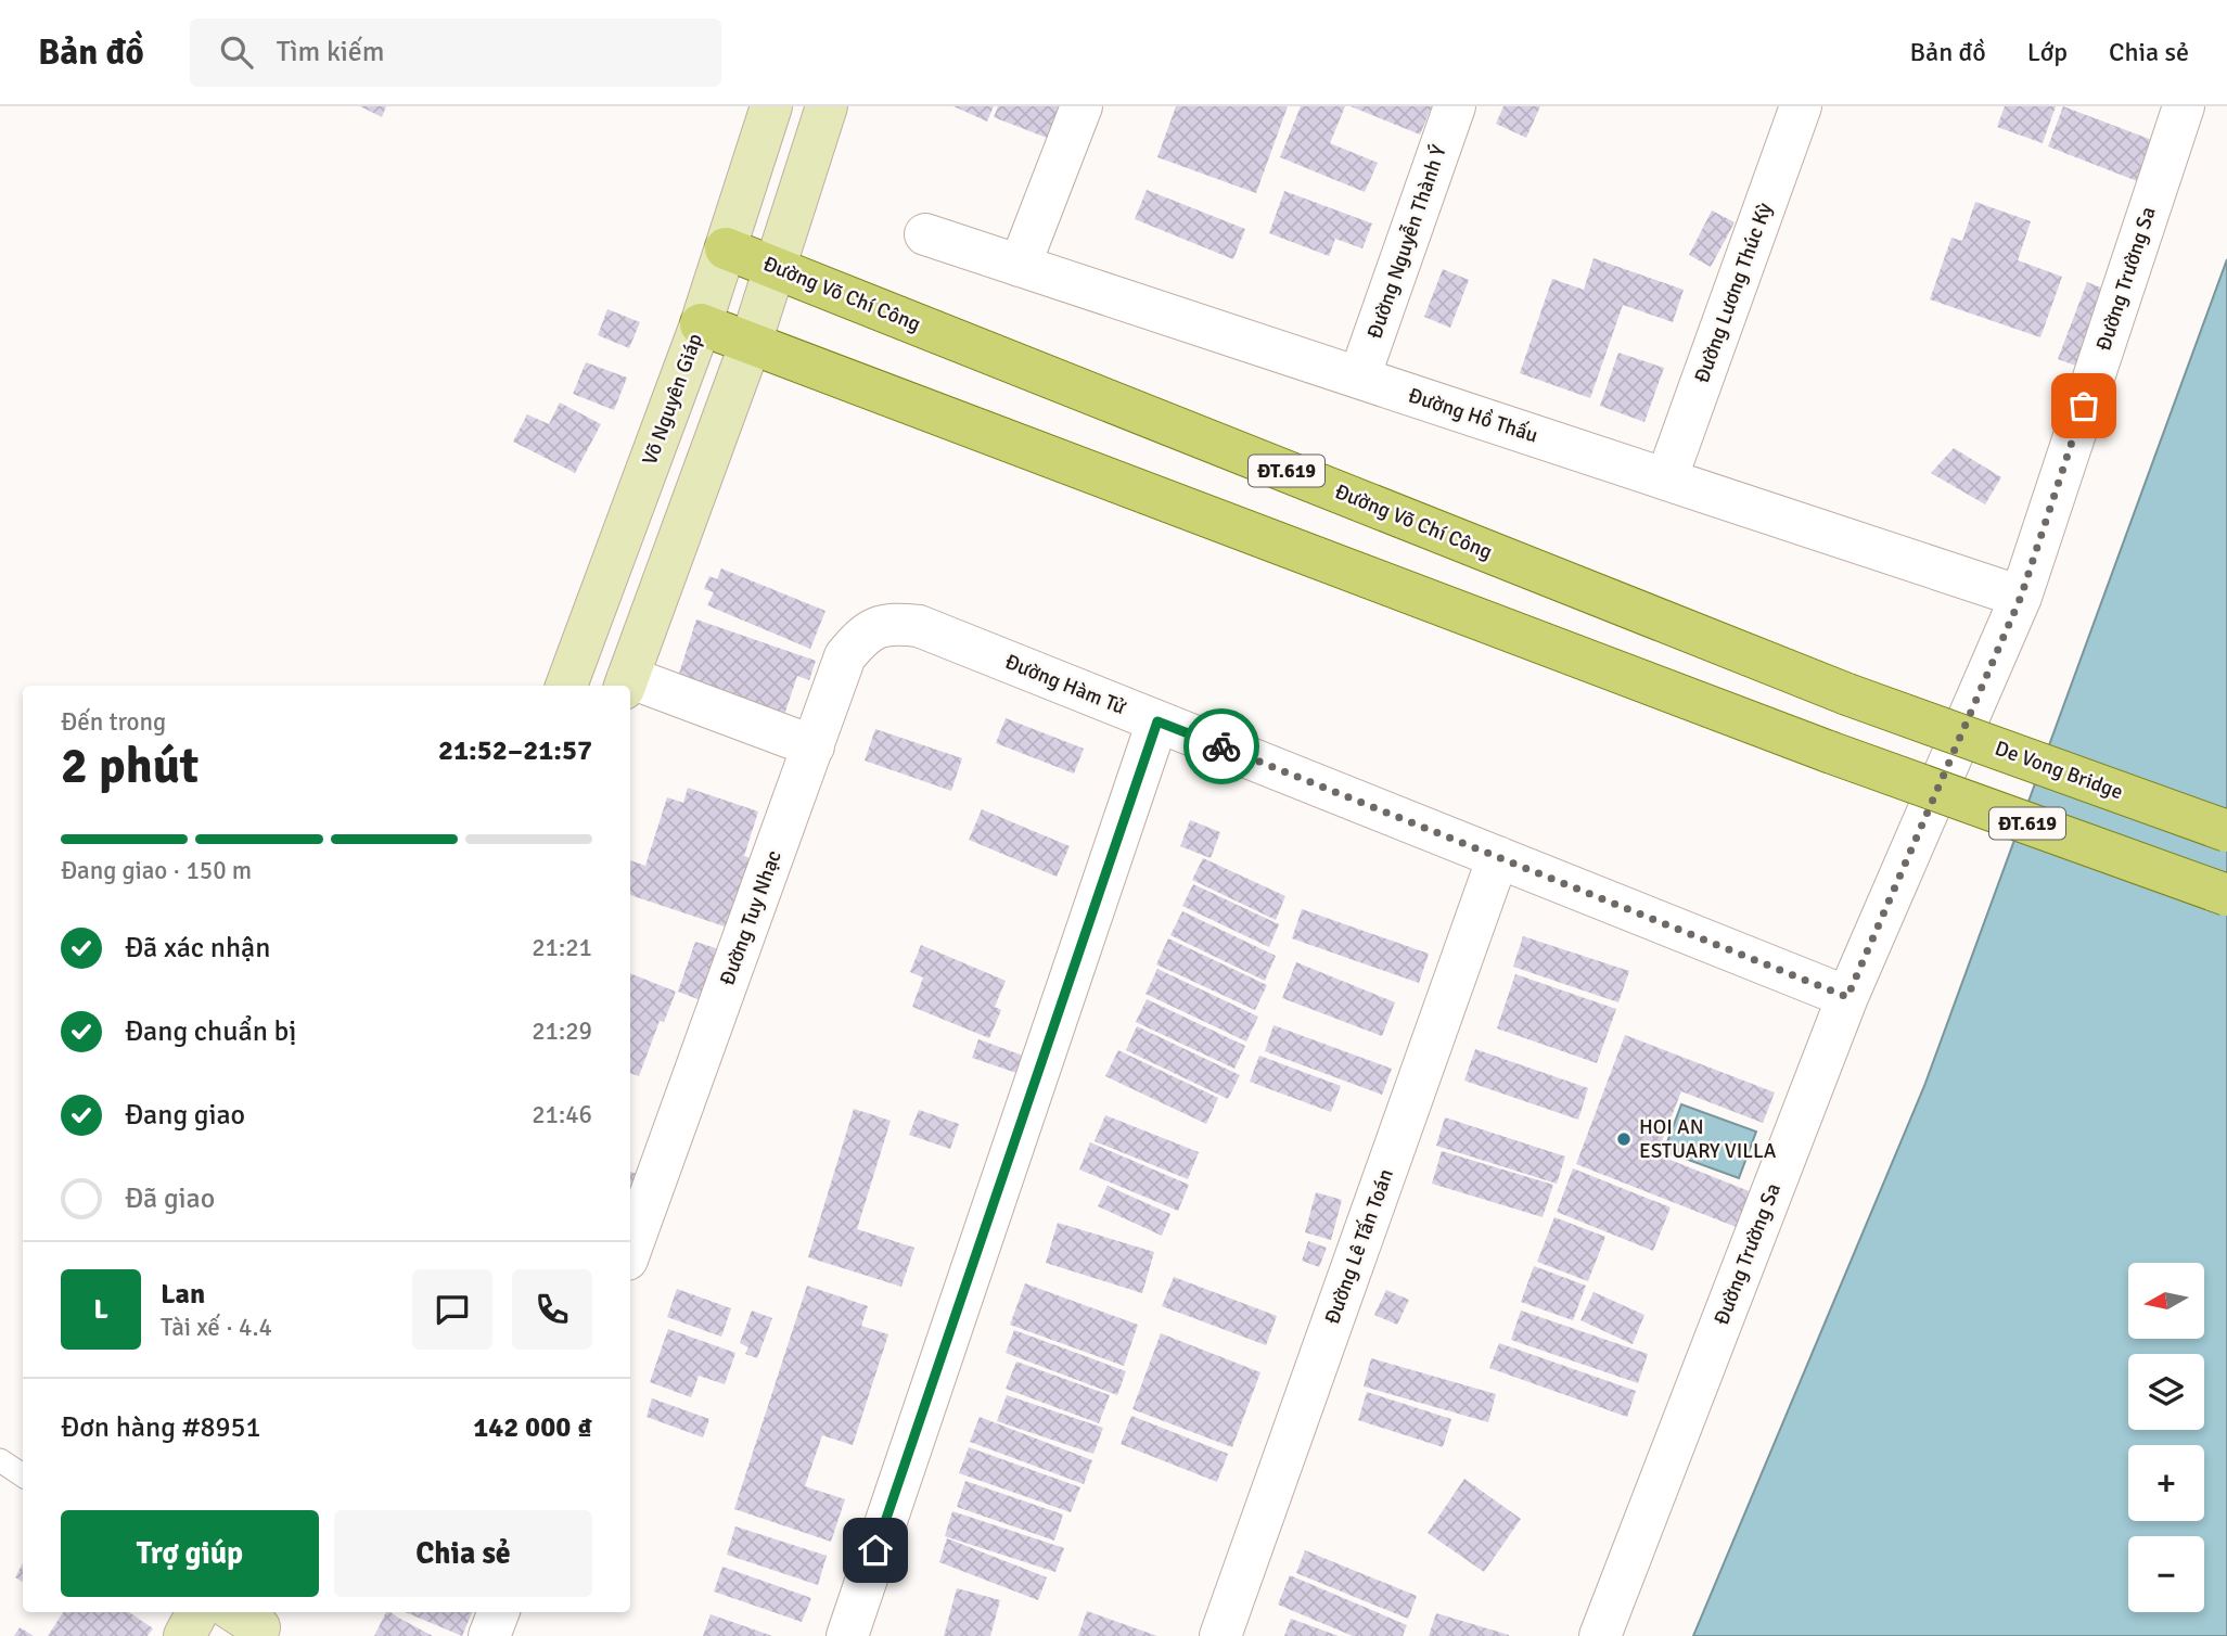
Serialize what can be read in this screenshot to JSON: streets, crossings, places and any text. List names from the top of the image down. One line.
{"streets":{"main road":["Đường Võ Chí Công","Võ Nguyên Giáp","ĐT.619","De Vong Bridge"],"street":["Đường Nguyễn Thành Ý","Đường Trường Sa","Đường Lương Thúc Kỳ","Đường Hồ Thấu","Đường Hàm Tử","Đường Tuy Nhạc","Đường Lê Tấn Toán"]},"crossings":[["Đường Nguyễn Thành Ý","Đường Hồ Thấu"],["Đường Trường Sa","Đường Hồ Thấu"],["Đường Trường Sa","Đường Hàm Tử"],["Đường Lương Thúc Kỳ","Đường Hồ Thấu"],["Đường Võ Chí Công","Võ Nguyên Giáp"],["Đường Võ Chí Công","De Vong Bridge"],["Võ Nguyên Giáp","ĐT.619"],["Đường Hàm Tử","Đường Tuy Nhạc"],["Đường Hàm Tử","Đường Lê Tấn Toán"]],"places":["HOI AN ESTUARY VILLA"],"north":"left","page":{"header":"Bản đồ","search":"Tìm kiếm","nav":["Bản đồ","Lớp","Chia sẻ"],"heading":["2 phút","Đến trong","21:52–21:57"],"panel":["Lan","Tài xế · 4.4","Đơn hàng #8951","142 000 ₫"],"bar":"Đang giao · 150 m","list":[["Đã xác nhận","21:21"],["Đang chuẩn bị","21:29"],["Đang giao","21:46"],"Đã giao"],"map_buttons":["+","−"],"round":"L","buttons":["Trợ giúp","Chia sẻ"]}}
